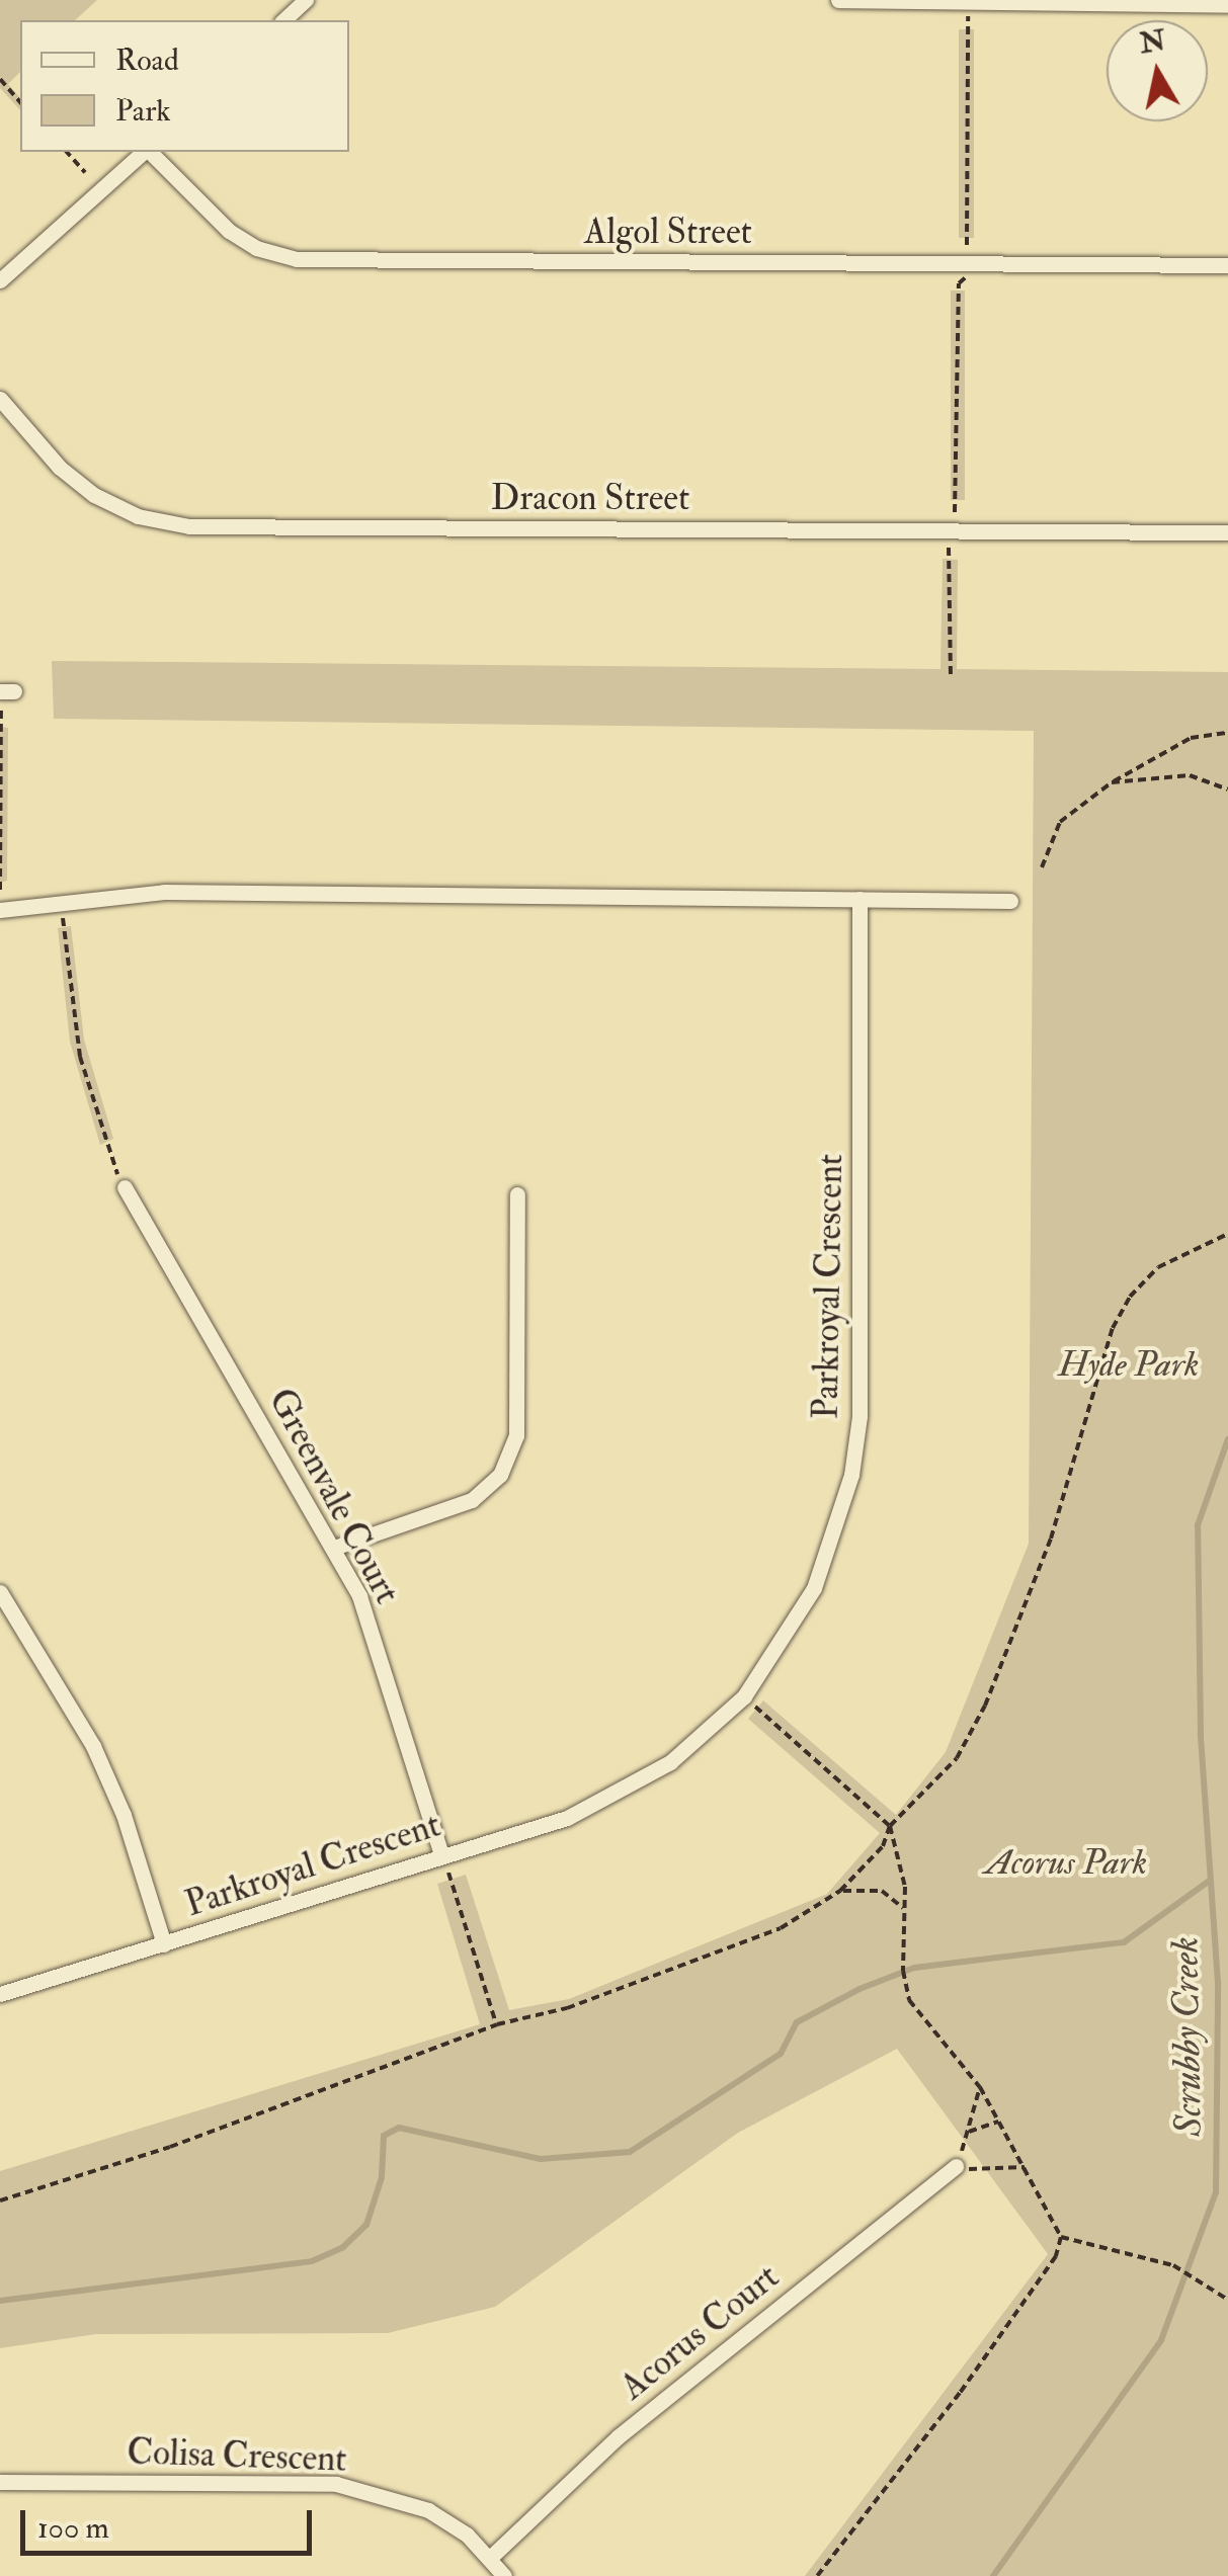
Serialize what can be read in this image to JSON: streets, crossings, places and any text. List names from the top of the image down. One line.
{"streets":{"street":["Algol Street","Dracon Street","Parkroyal Crescent","Greenvale Court","Acorus Court","Colisa Crescent"]},"crossings":[["Parkroyal Crescent","Greenvale Court"],["Acorus Court","Colisa Crescent"]],"water":["Scrubby Creek"],"parks":["Hyde Park","Acorus Park"],"legend":["Road","Park"],"scale_bar":"100 m","north":"top"}
